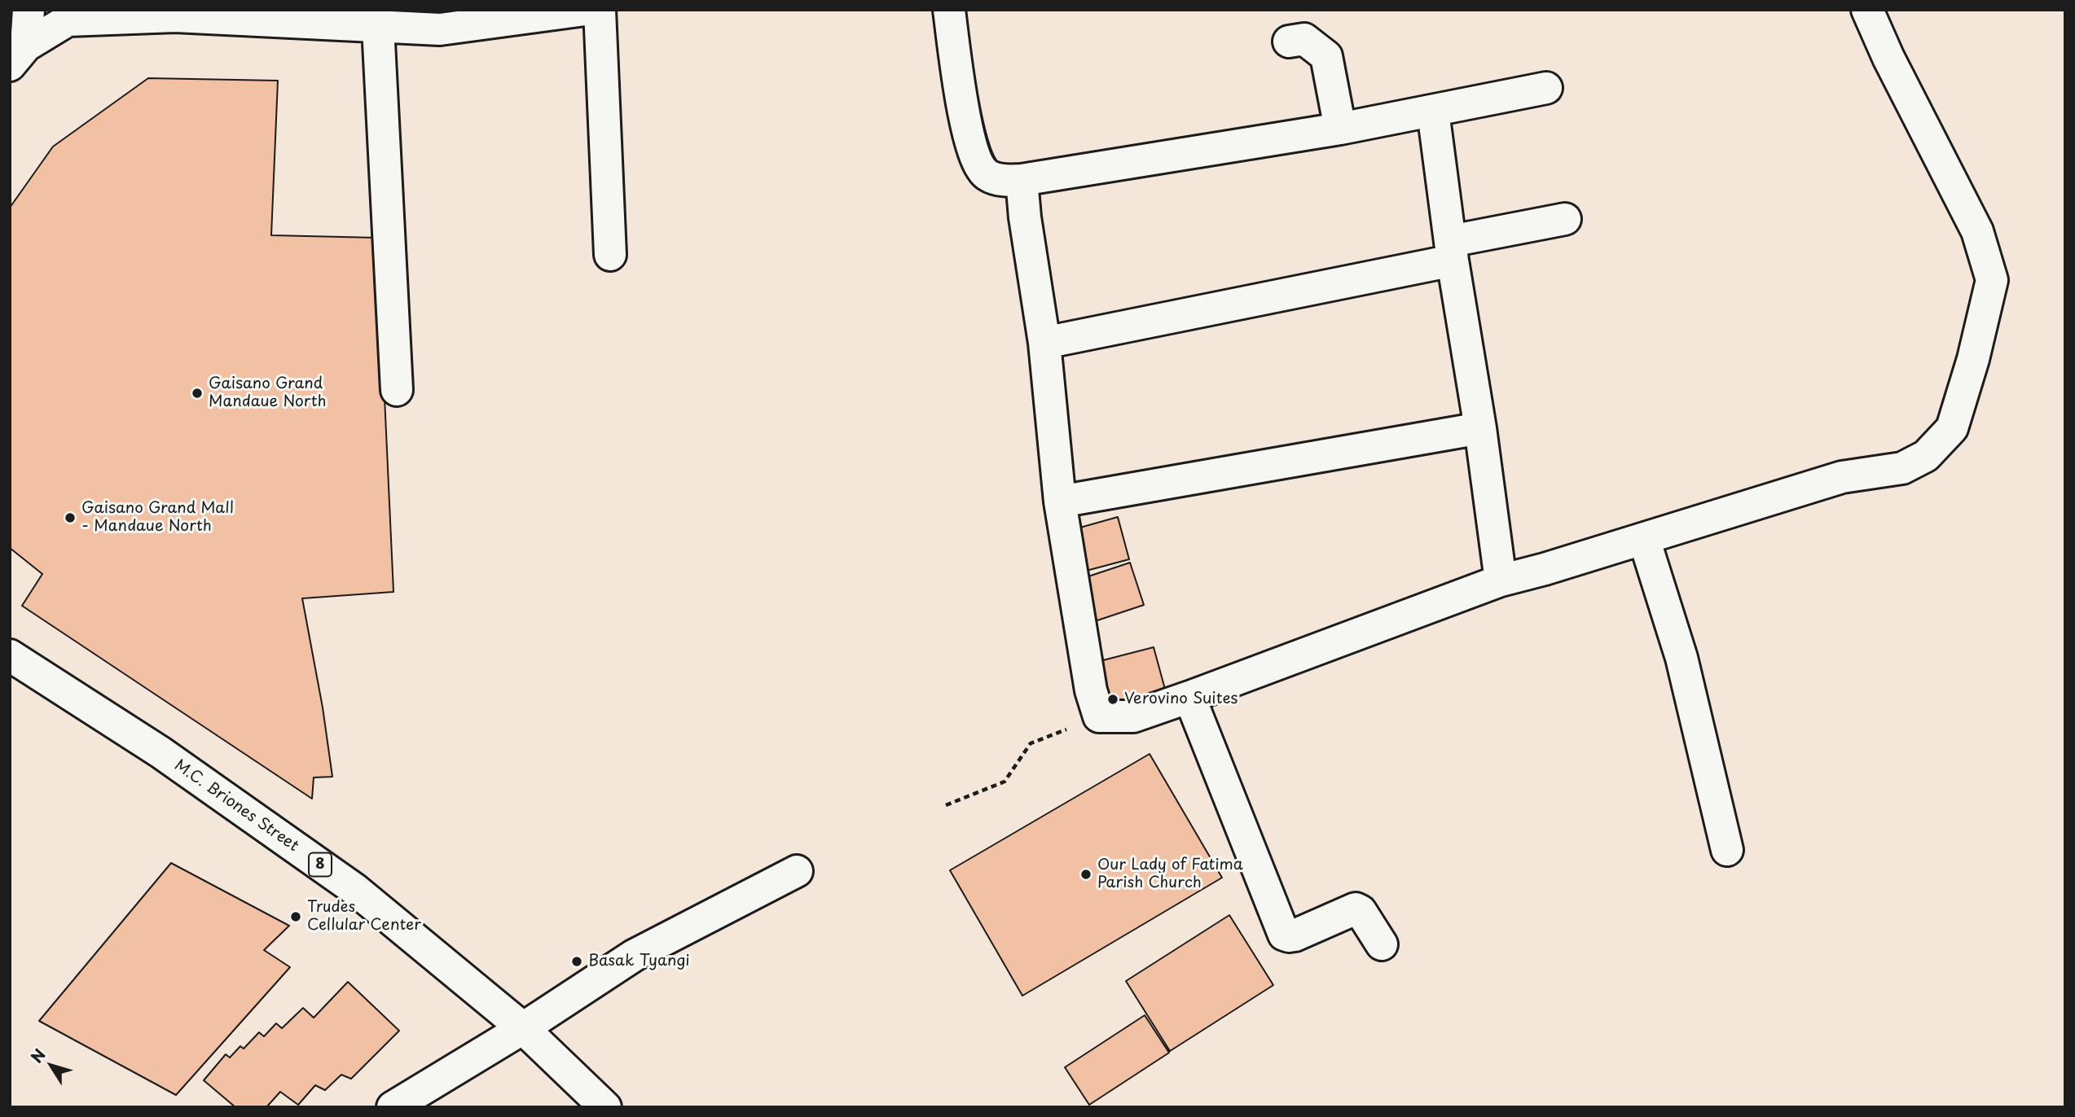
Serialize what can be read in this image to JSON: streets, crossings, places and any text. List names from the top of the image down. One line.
{"streets":{"street":["M.C. Briones Street","8"]},"places":["Gaisano Grand Mandaue North","Gaisano Grand Mall - Mandaue North","Verovino Suites","Our Lady of Fatima Parish Church","Trudes Cellular Center","Basak Tyangi"],"north":"top left"}
